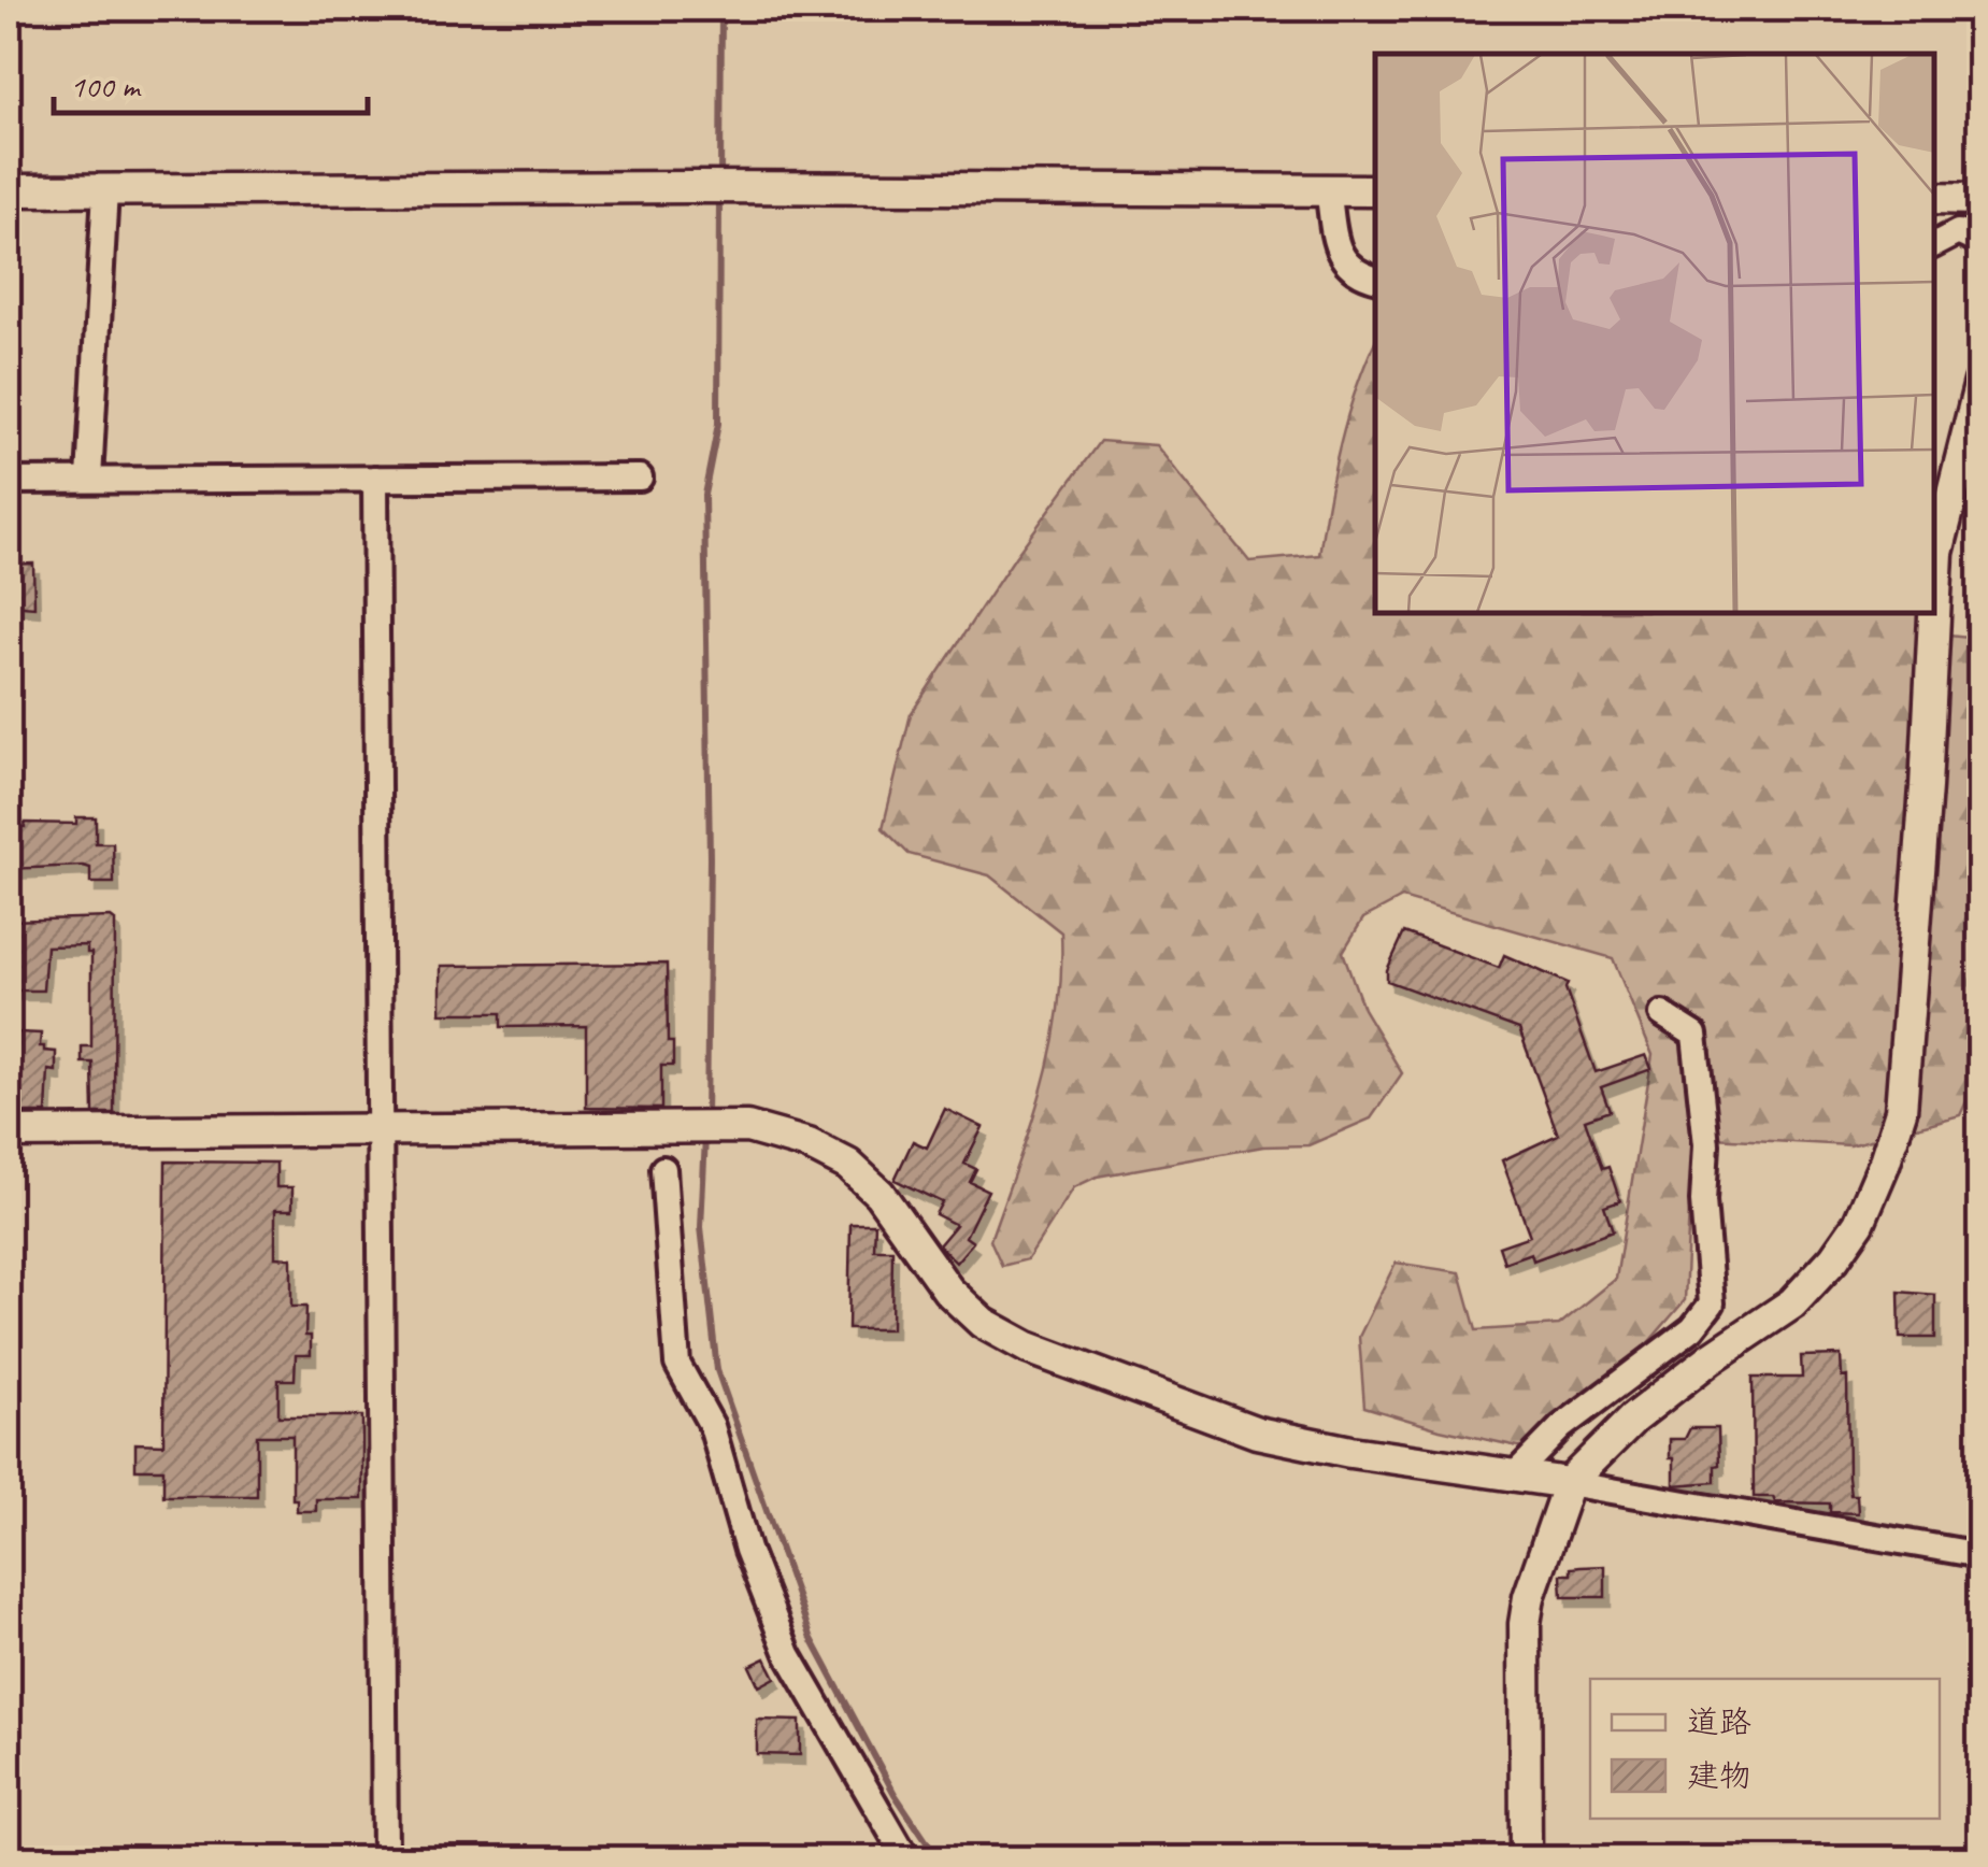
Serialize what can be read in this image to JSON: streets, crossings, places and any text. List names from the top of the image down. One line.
{"legend":["道路","建物"],"scale_bar":"100 m"}
